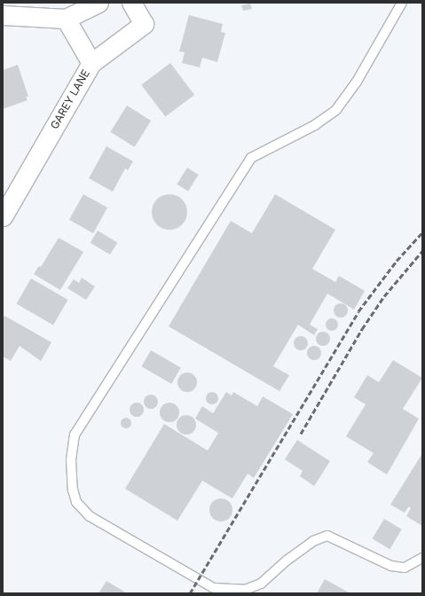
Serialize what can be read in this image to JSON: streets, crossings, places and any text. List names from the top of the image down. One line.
{"streets":{"street":["GAREY LANE"]}}
